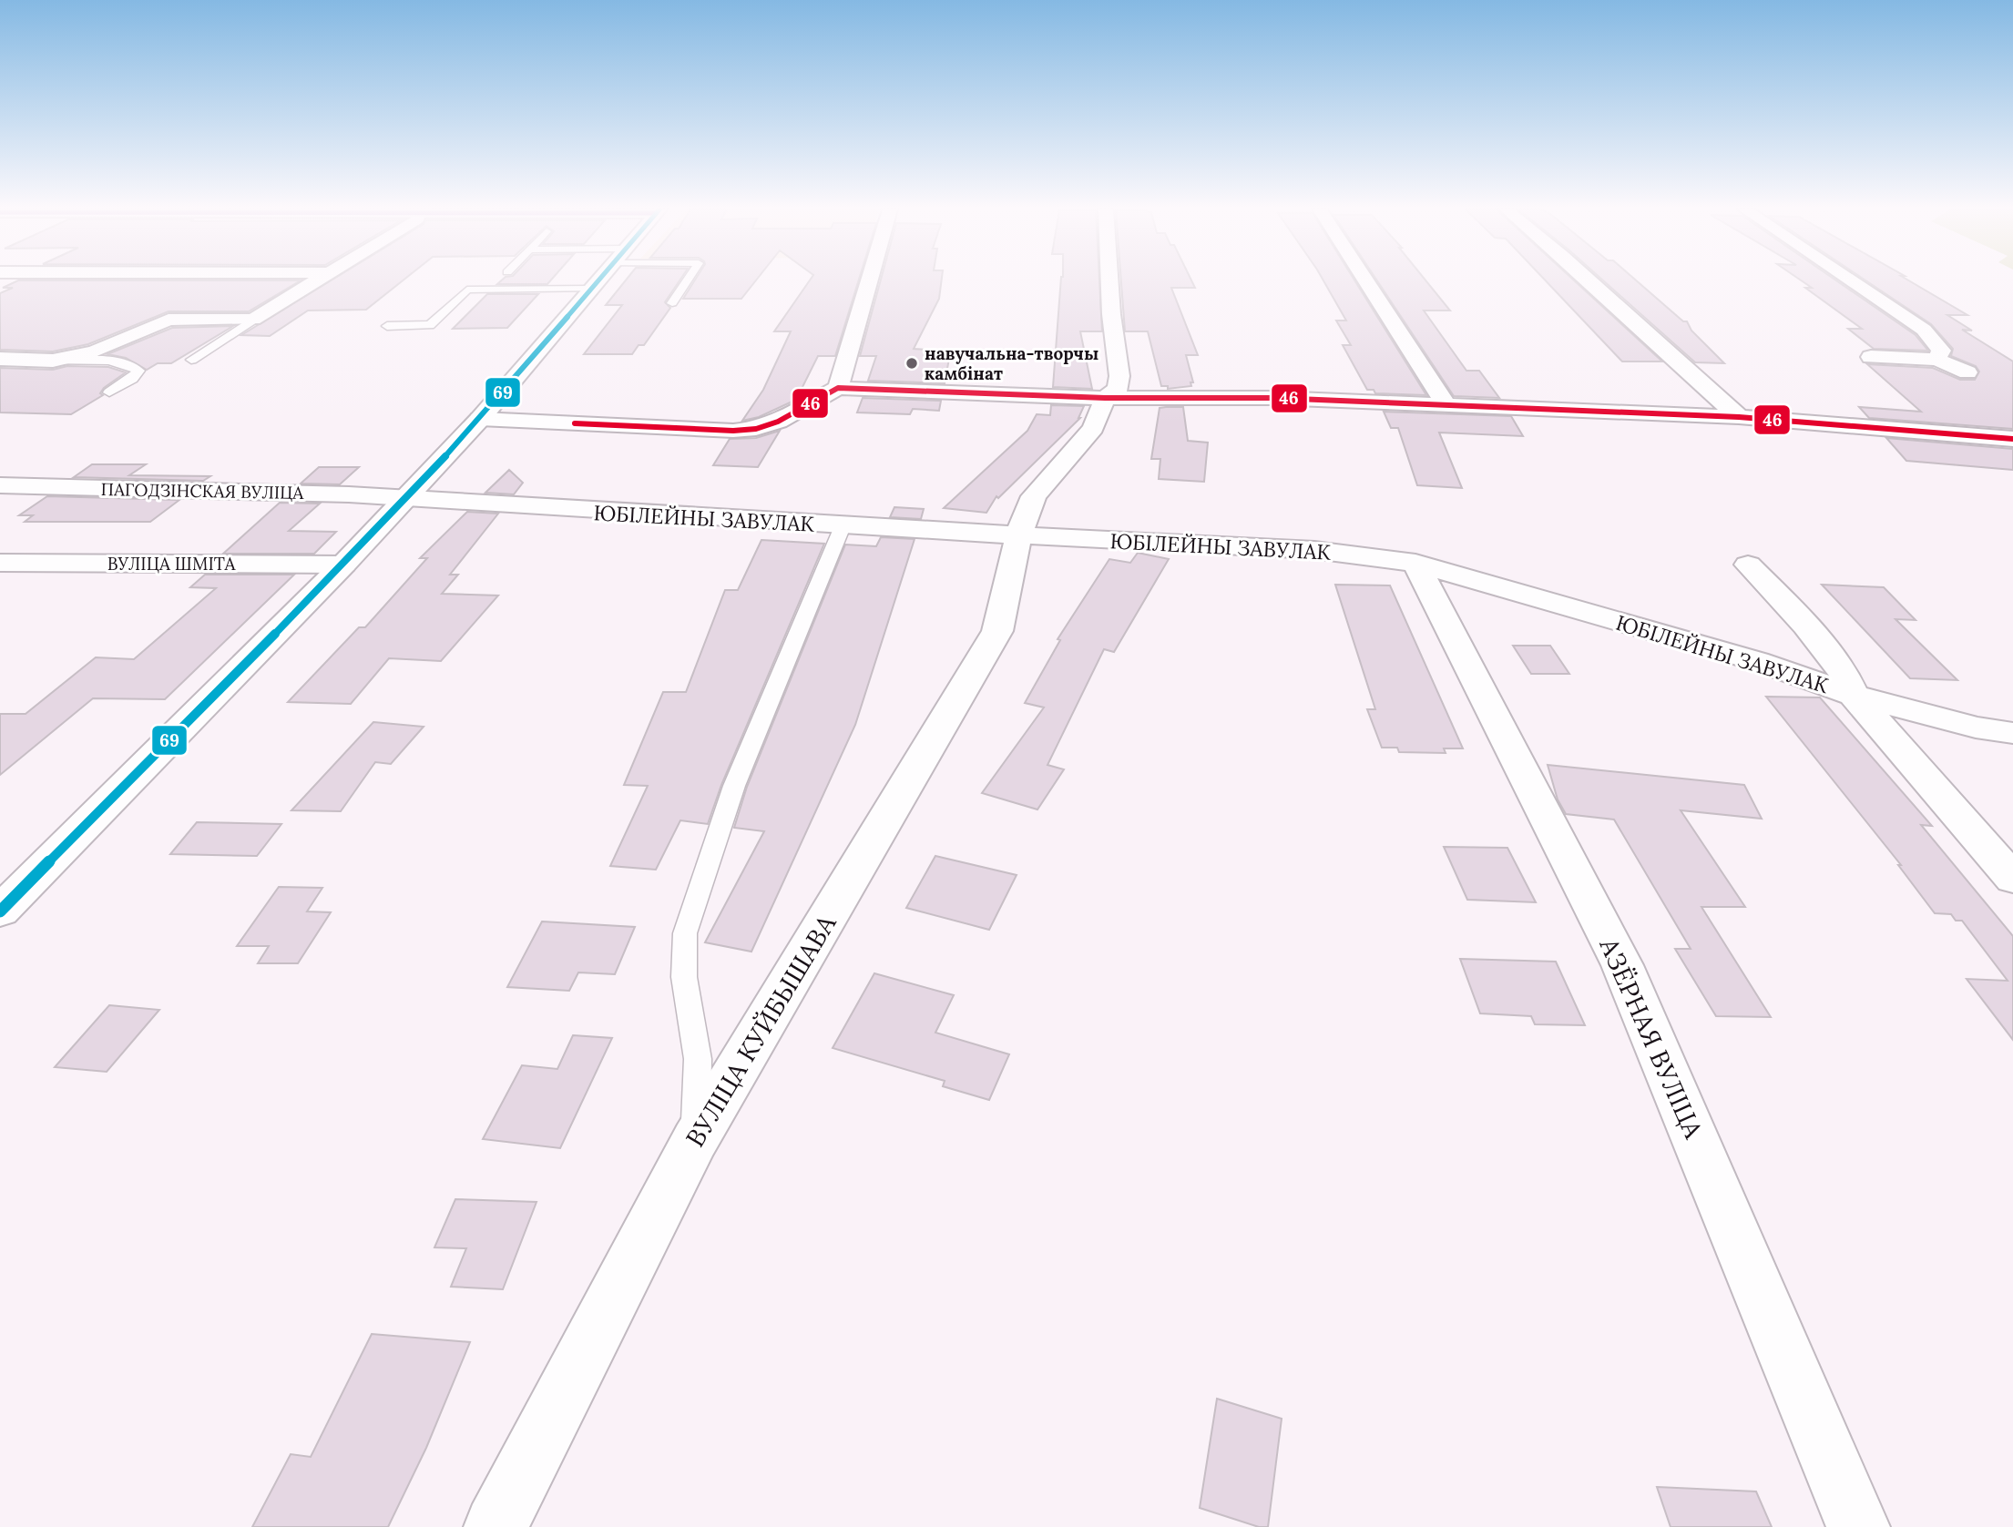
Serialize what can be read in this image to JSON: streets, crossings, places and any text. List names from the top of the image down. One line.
{"streets":{"street":["ПАГОДЗІНСКАЯ ВУЛІЦА","ЮБІЛЕЙНЫ ЗАВУЛАК","ВУЛІЦА ШМІТА","ВУЛІЦА КУЙБЫШАВА","АЗЁРНАЯ ВУЛІЦА"]},"crossings":[["ПАГОДЗІНСКАЯ ВУЛІЦА","ЮБІЛЕЙНЫ ЗАВУЛАК"],["ЮБІЛЕЙНЫ ЗАВУЛАК","ВУЛІЦА КУЙБЫШАВА"],["ЮБІЛЕЙНЫ ЗАВУЛАК","АЗЁРНАЯ ВУЛІЦА"]],"places":["навучальна-творчы камбінат"],"lines":["transit line 69","transit line 46"]}
